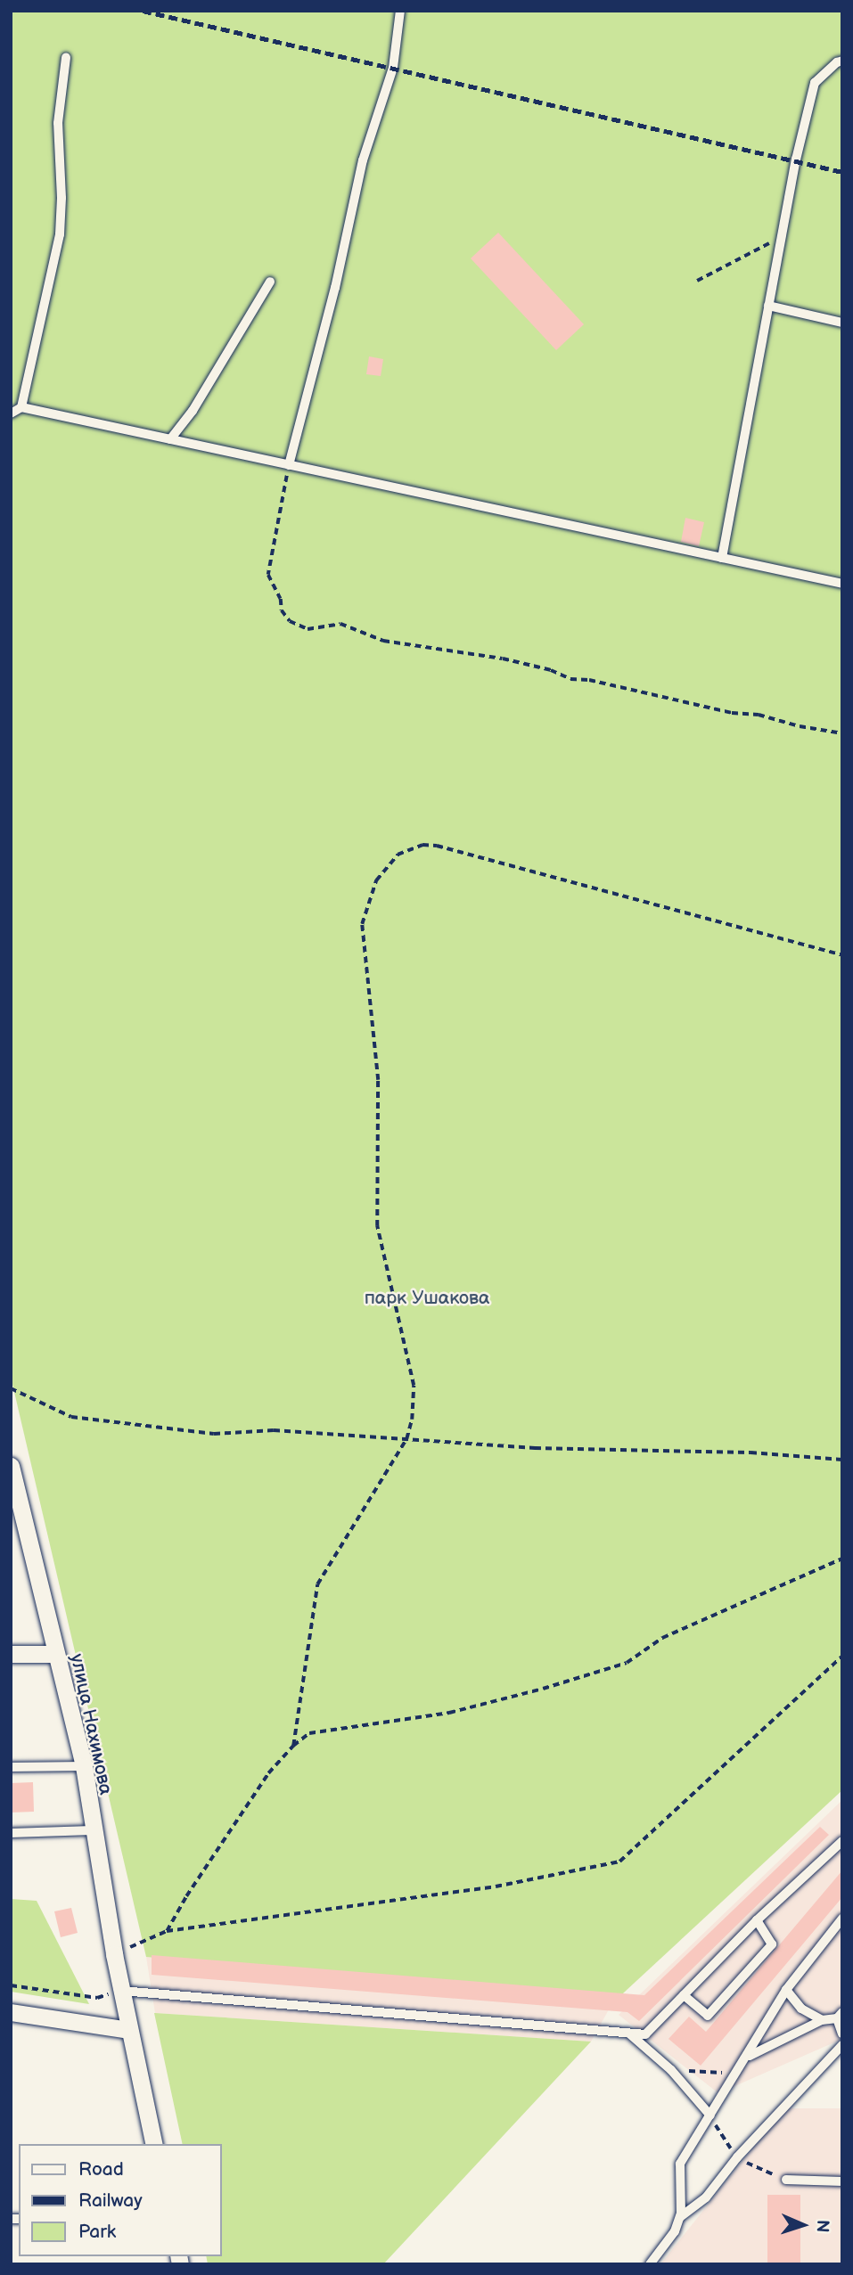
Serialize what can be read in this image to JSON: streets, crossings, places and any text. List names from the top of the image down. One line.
{"streets":{"street":["улица Нахимова"]},"parks":["парк Ушакова"],"legend":["Road","Railway","Park"],"north":"right"}
